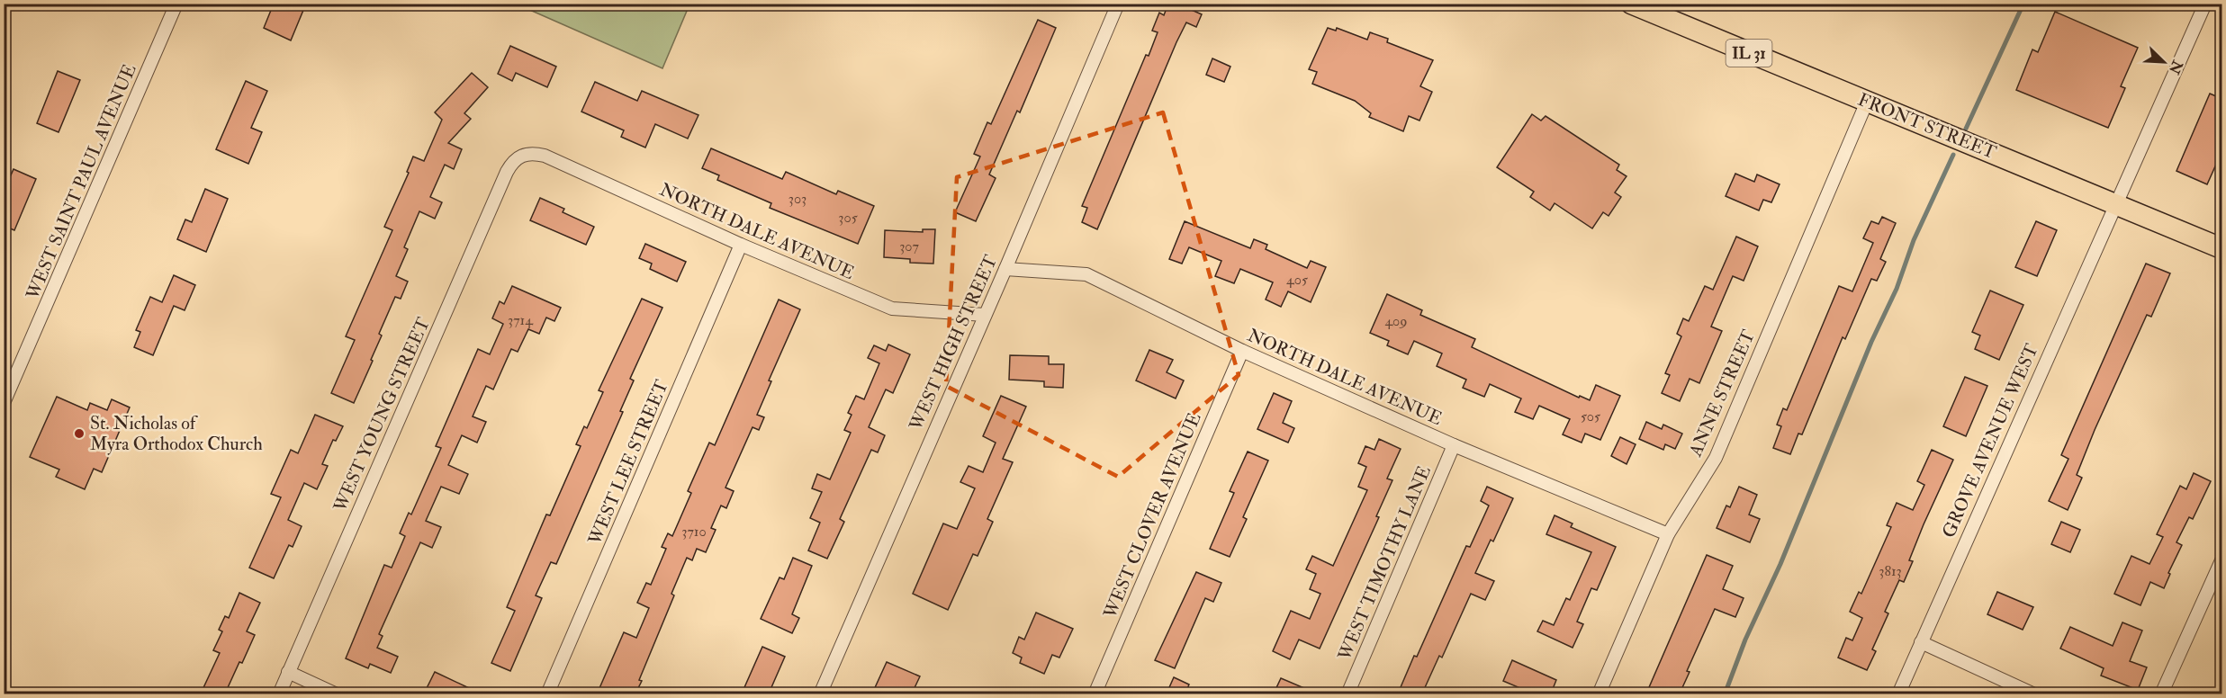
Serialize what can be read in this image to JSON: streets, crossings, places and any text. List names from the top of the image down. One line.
{"streets":{"main road":["IL 31","FRONT STREET"],"street":["WEST SAINT PAUL AVENUE","NORTH DALE AVENUE","WEST HIGH STREET","ANNE STREET","WEST YOUNG STREET","GROVE AVENUE WEST","WEST LEE STREET","WEST CLOVER AVENUE","WEST TIMOTHY LANE"]},"crossings":[["FRONT STREET","ANNE STREET"],["FRONT STREET","GROVE AVENUE WEST"],["NORTH DALE AVENUE","WEST HIGH STREET"],["NORTH DALE AVENUE","ANNE STREET"],["NORTH DALE AVENUE","WEST YOUNG STREET"],["NORTH DALE AVENUE","WEST LEE STREET"],["NORTH DALE AVENUE","WEST CLOVER AVENUE"],["NORTH DALE AVENUE","WEST TIMOTHY LANE"]],"places":["St. Nicholas of Myra Orthodox Church"],"house_numbers":["303","305","307","405","3714","409","505","3710","3813"],"north":"bottom right"}
